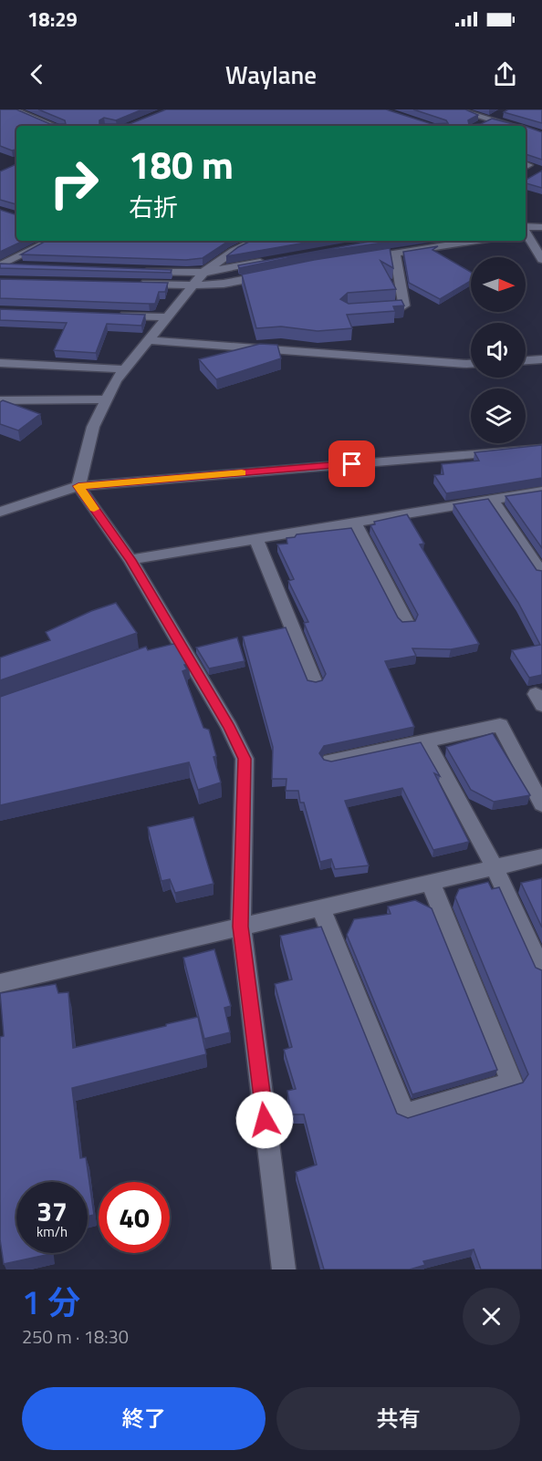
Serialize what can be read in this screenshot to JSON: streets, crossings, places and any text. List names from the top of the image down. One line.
{"north":"right","page":{"status":"18:29","header":"Waylane","turn":["180 m","右折"],"speed":"37 km/h","limit":"40","heading":["1 分","250 m · 18:30"],"buttons":["終了","共有"]}}
